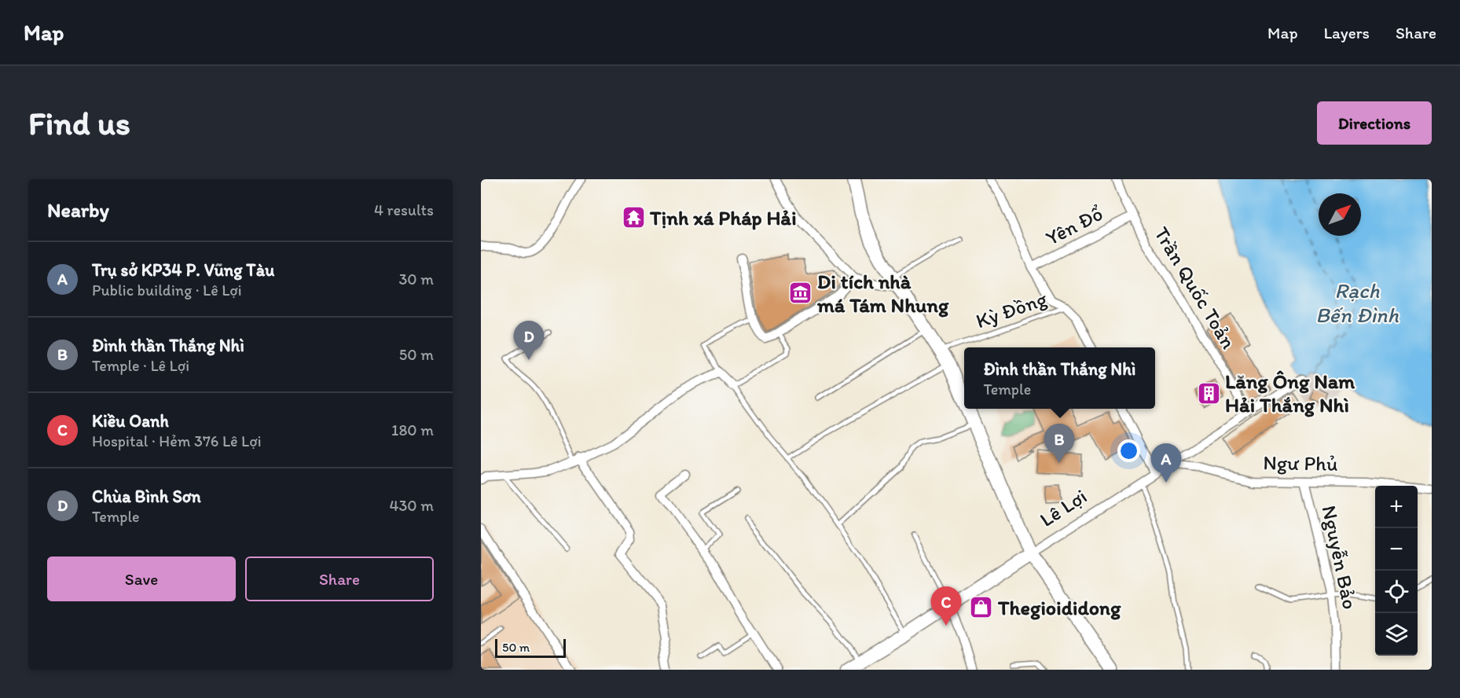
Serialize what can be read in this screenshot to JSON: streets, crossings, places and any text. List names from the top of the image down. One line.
{"streets":{"main road":["Lê Lợi"],"street":["Yên Đổ","Trần Quốc Toản","Ngư Phủ","Nguyễn Bảo"],"lane":["Kỳ Đồng"]},"crossings":[["Yên Đổ","Trần Quốc Toản"],["Trần Quốc Toản","Lê Lợi"],["Ngư Phủ","Lê Lợi"],["Ngư Phủ","Nguyễn Bảo"]],"water":["Rạch Bến Đình"],"places":{"temple":["Tịnh xá Pháp Hải"],"museum":["Di tích nhà má Tám Nhung"],"building":["Lăng Ông Nam Hải Thắng Nhì"],"shop":["Thegioididong"]},"scale_bar":"50 m","north":"top right","page":{"header":"Map","nav":["Map","Layers","Share"],"buttons":["Directions",["Save","Share"]],"title":"Find us","heading":["Nearby","4 results"],"list":[{"mark":"A","name":"Trụ sở KP34 P. Vũng Tàu","note":"Public building · Lê Lợi","value":"30 m"},{"mark":"B","name":"Đình thần Thắng Nhì","note":"Temple · Lê Lợi","value":"50 m"},{"mark":"C","name":"Kiều Oanh","note":"Hospital · Hẻm 376 Lê Lợi","value":"180 m"},{"mark":"D","name":"Chùa Bình Sơn","note":"Temple","value":"430 m"}],"pins":["D","B","A","C"],"popup":["Đình thần Thắng Nhì","Temple"],"map_buttons":["+","−"],"scale":"50 m"}}
